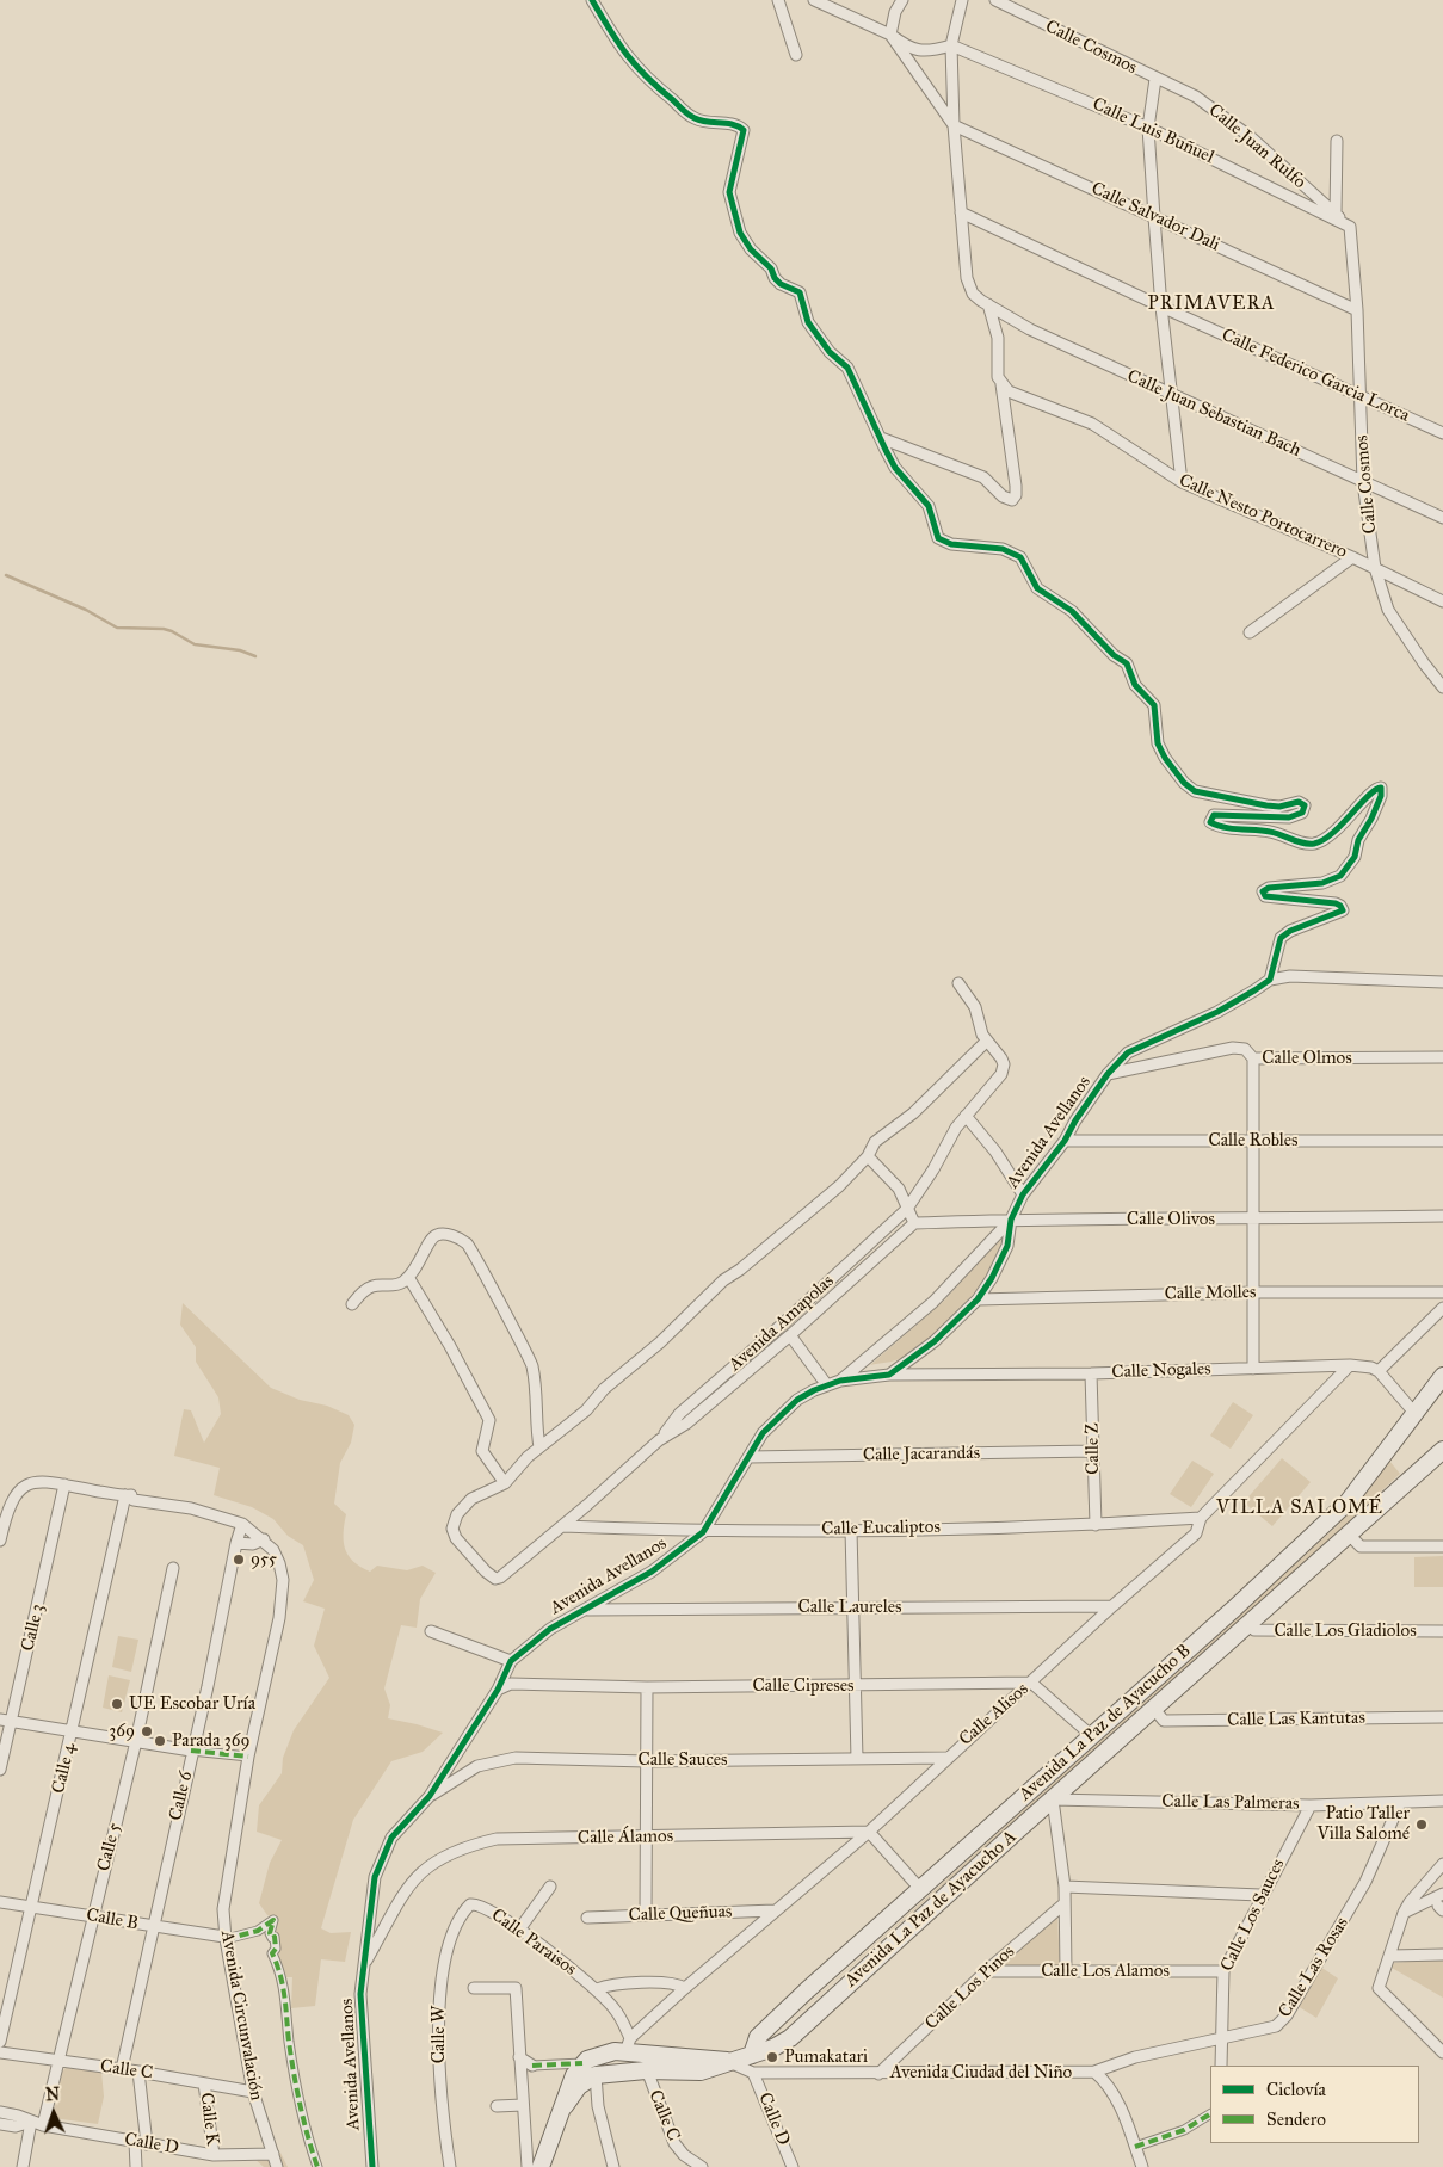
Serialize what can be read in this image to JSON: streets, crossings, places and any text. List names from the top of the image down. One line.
{"streets":{"main road":["Avenida La Paz de Ayacucho B","Avenida La Paz de Ayacucho A","Avenida Ciudad del Niño"],"street":["Calle Cosmos","Calle Luis Buñuel","Calle Juan Rulfo","Calle Salvador Dali","Calle Federico Garcia Lorca","Calle Juan Sebastian Bach","Calle Nesto Portocarrero","Calle Olmos","Avenida Avellanos","Calle Robles","Calle Olivos","Calle Molles","Avenida Amapolas","Calle Nogales","Calle Z","Calle Jacarandás","Calle Eucaliptos","Calle Laureles","Calle 3","Calle Los Gladiolos","Calle Cipreses","Calle Alisos","Calle Las Kantutas","Calle Sauces","Calle 4","Calle 6","Calle Las Palmeras","Calle Álamos","Calle 5","Calle Queñuas","Calle Los Sauces","Calle B","Calle Paraisos","Calle Las Rosas","Calle Los Alamos","Calle Los Pinos","Avenida Circunvalación","Calle W","Calle C","Calle K","Calle D"]},"crossings":[["Calle Cosmos","Calle Luis Buñuel"],["Calle Cosmos","Calle Juan Rulfo"],["Calle Cosmos","Calle Salvador Dali"],["Calle Cosmos","Calle Federico Garcia Lorca"],["Calle Cosmos","Calle Juan Sebastian Bach"],["Calle Cosmos","Calle Nesto Portocarrero"],["Calle Luis Buñuel","Calle Juan Rulfo"],["Calle Olmos","Avenida Avellanos"],["Avenida Avellanos","Calle Robles"],["Avenida Avellanos","Calle Olivos"],["Avenida Avellanos","Calle Molles"],["Avenida Avellanos","Calle Nogales"],["Avenida Avellanos","Calle Jacarandás"],["Avenida Avellanos","Calle Eucaliptos"],["Avenida Avellanos","Calle Laureles"],["Avenida Avellanos","Calle Cipreses"],["Avenida Avellanos","Calle Sauces"],["Avenida Avellanos","Calle Álamos"],["Calle Olivos","Avenida Amapolas"],["Avenida Amapolas","Calle Eucaliptos"],["Calle Nogales","Calle Z"],["Calle Nogales","Calle Alisos"],["Calle Z","Calle Jacarandás"],["Calle Z","Calle Eucaliptos"],["Calle Eucaliptos","Calle Alisos"],["Calle Laureles","Calle Alisos"],["Calle Los Gladiolos","Avenida La Paz de Ayacucho A"],["Calle Cipreses","Calle Alisos"],["Calle Alisos","Calle Sauces"],["Calle Alisos","Calle Álamos"],["Calle Alisos","Calle Queñuas"],["Calle Alisos","Calle Paraisos"],["Calle Alisos","Avenida Ciudad del Niño"],["Calle Las Kantutas","Avenida La Paz de Ayacucho A"],["Avenida La Paz de Ayacucho B","Avenida La Paz de Ayacucho A"],["Calle 4","Calle B"],["Calle 4","Avenida Circunvalación"],["Calle 6","Calle B"],["Calle 6","Avenida Circunvalación"],["Calle 6","Calle C"],["Calle Las Palmeras","Avenida La Paz de Ayacucho A"],["Calle Las Palmeras","Calle Los Sauces"],["Calle Las Palmeras","Calle Las Rosas"],["Calle 5","Calle B"],["Calle 5","Calle C"],["Calle 5","Calle D"],["Avenida La Paz de Ayacucho A","Avenida Ciudad del Niño"],["Calle Los Sauces","Calle Las Rosas"],["Calle Los Sauces","Calle Los Alamos"],["Calle B","Avenida Circunvalación"],["Calle Paraisos","Calle W"],["Calle Paraisos","Avenida Ciudad del Niño"],["Calle Las Rosas","Avenida Ciudad del Niño"],["Calle Los Alamos","Calle Los Pinos"],["Calle Los Pinos","Avenida Ciudad del Niño"],["Avenida Circunvalación","Calle C"],["Avenida Circunvalación","Calle D"],["Calle C","Avenida Ciudad del Niño"],["Calle C","Calle K"],["Avenida Ciudad del Niño","Calle D"],["Calle K","Calle D"]],"districts":["PRIMAVERA","VILLA SALOMÉ"],"places":["955","UE Escobar Uría","369","Parada 369","Patio Taller Villa Salomé","Pumakatari"],"legend":["Ciclovía","Sendero"],"north":"top"}
